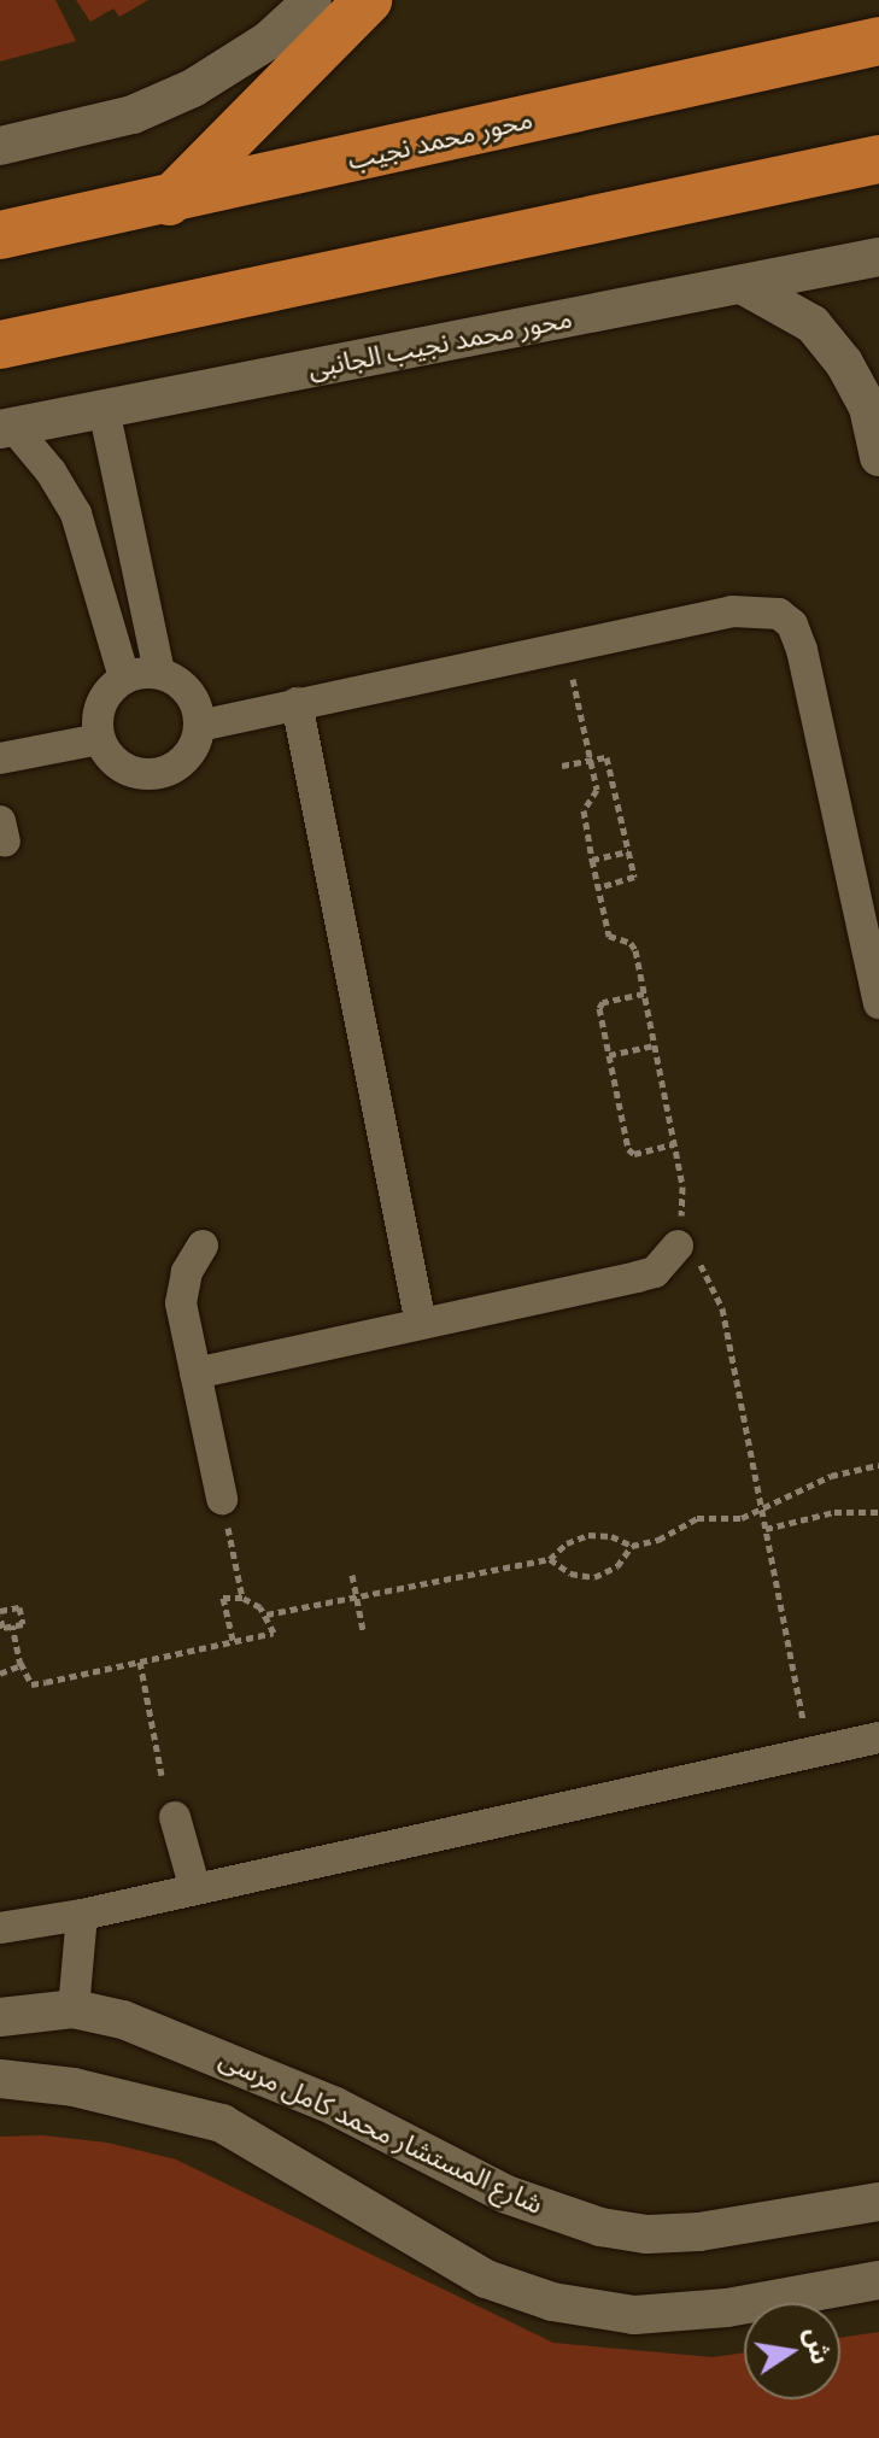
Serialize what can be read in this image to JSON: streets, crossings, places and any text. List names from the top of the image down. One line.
{"streets":{"main road":["محور محمد نجيب"],"street":["محور محمد نجيب الجانبى","شارع المستشار محمد كامل مرسى"]},"north":"right"}
